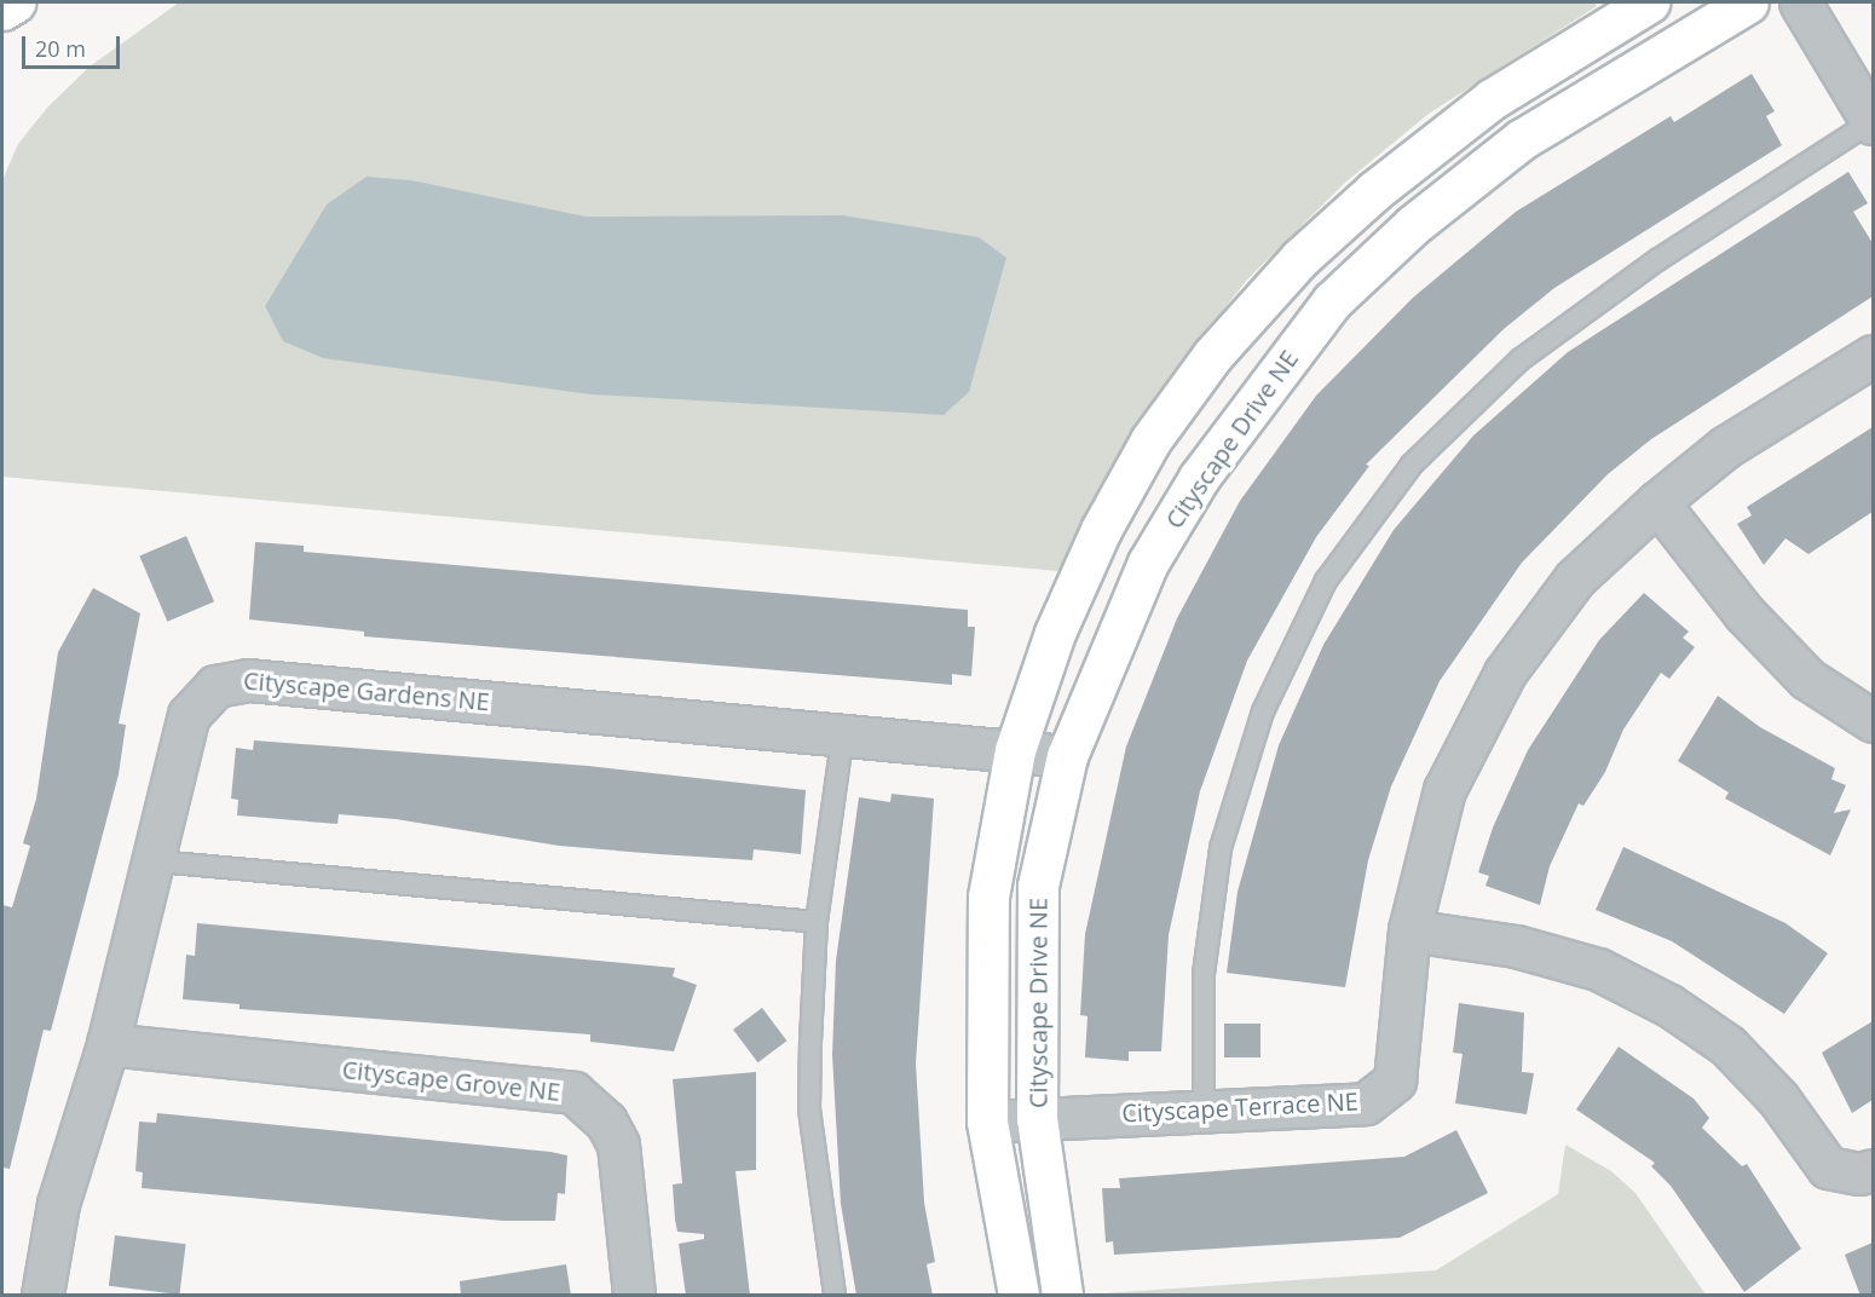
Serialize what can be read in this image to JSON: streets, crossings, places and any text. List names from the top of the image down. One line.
{"streets":{"street":["Cityscape Drive NE","Cityscape Gardens NE","Cityscape Grove NE","Cityscape Terrace NE"]},"crossings":[["Cityscape Drive NE","Cityscape Gardens NE"],["Cityscape Drive NE","Cityscape Terrace NE"],["Cityscape Gardens NE","Cityscape Grove NE"]],"scale_bar":"20 m"}
